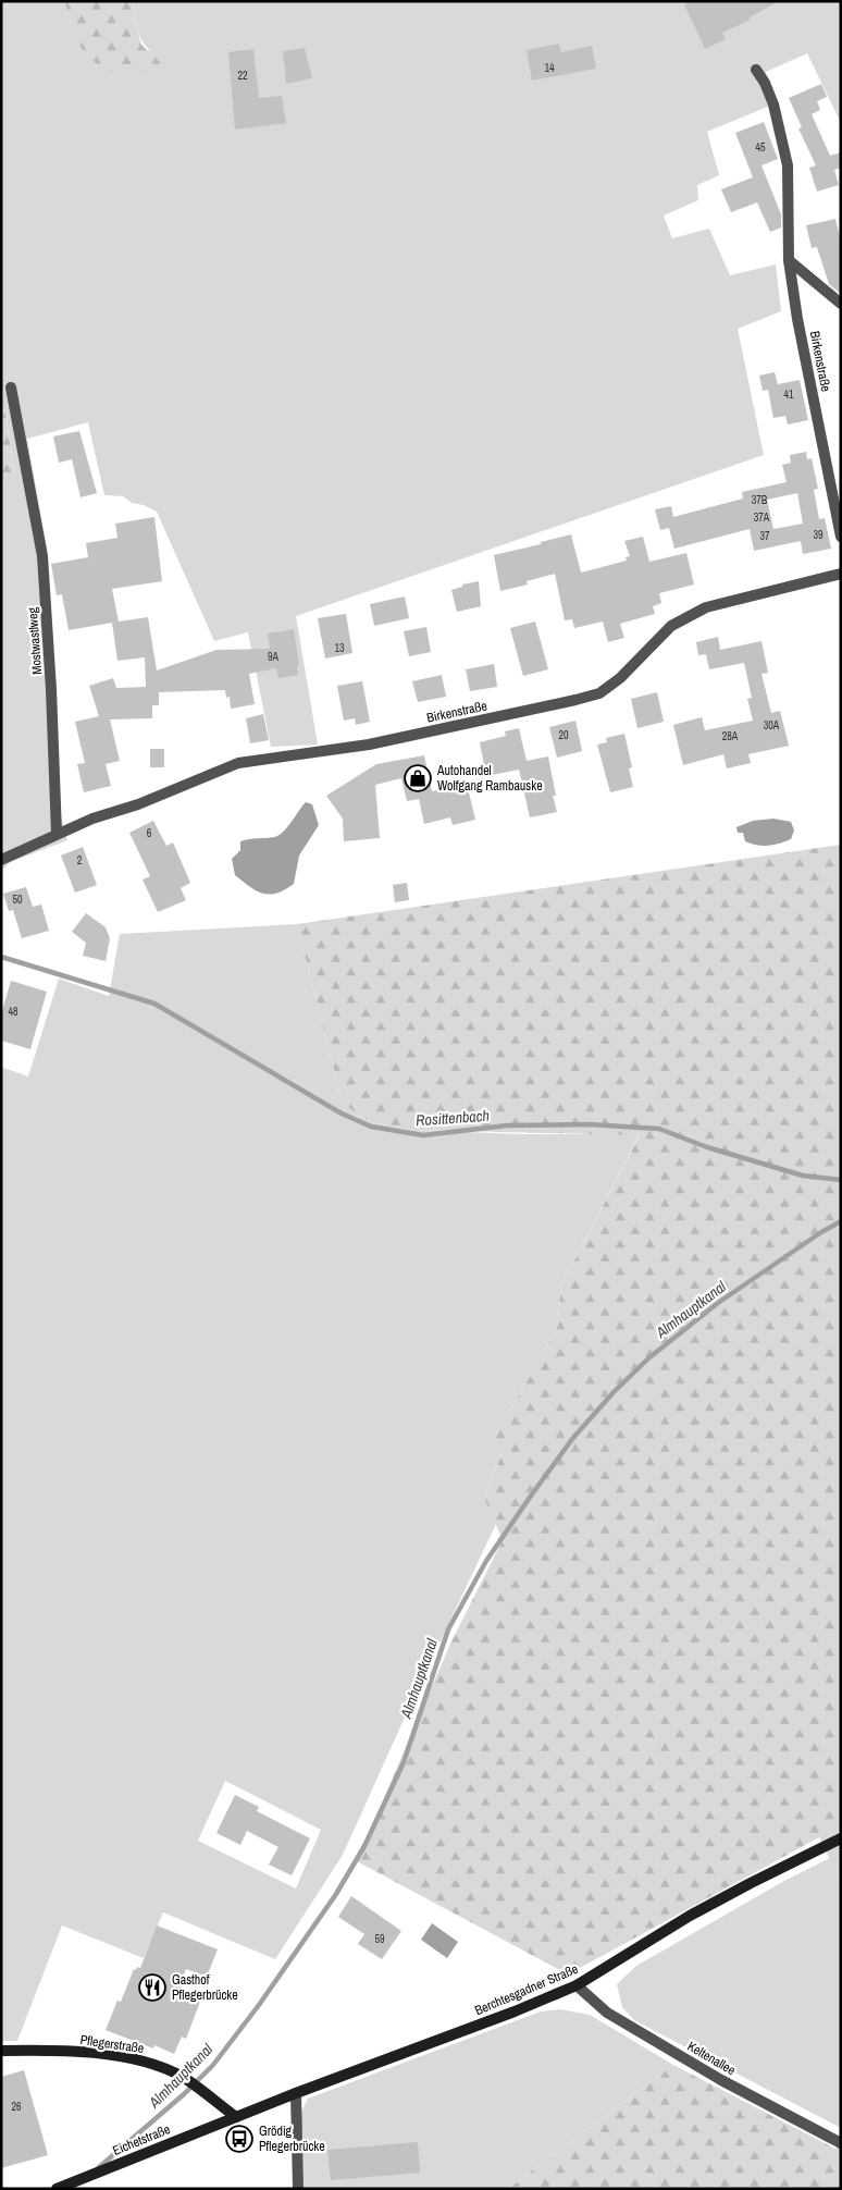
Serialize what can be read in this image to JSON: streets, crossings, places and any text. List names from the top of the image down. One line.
{"streets":{"main road":["Berchtesgadner Straße","Pflegerstraße","Eichetstraße"],"street":["Birkenstraße","Mostwastlweg","Keltenallee"]},"crossings":[["Birkenstraße","Mostwastlweg"],["Berchtesgadner Straße","Pflegerstraße"],["Berchtesgadner Straße","Keltenallee"],["Berchtesgadner Straße","Eichetstraße"],["Pflegerstraße","Eichetstraße"]],"water":["Rosittenbach","Almhauptkanal"],"places":{"shop":["Autohandel Wolfgang Rambauske"],"restaurant":["Gasthof Pflegerbrücke"],"bus stop":["Grödig Pflegerbrücke"]},"house_numbers":["14","22","45","41","37B","37A","39","37","13","9A","30A","20","28A","6","2","50","48","59","26"]}
